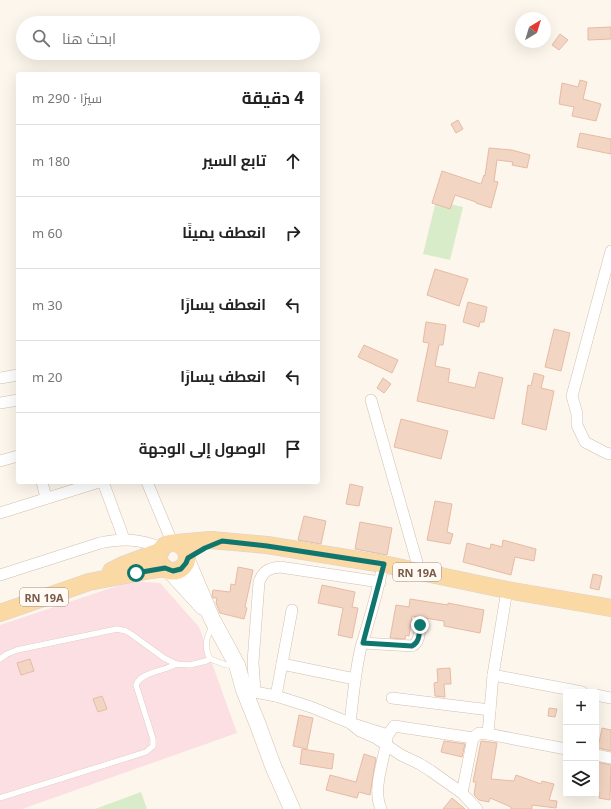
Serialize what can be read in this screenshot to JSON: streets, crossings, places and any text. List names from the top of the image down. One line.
{"streets":{"main road":["RN 19A"]},"north":"top right","page":{"search":"ابحث هنا","heading":["4 دقيقة","سيرًا · 290 m"],"list":[["تابع السير","180 m"],["انعطف يمينًا","60 m"],["انعطف يسارًا","30 m"],["انعطف يسارًا","20 m"],"الوصول إلى الوجهة"],"map_buttons":["+","−"]}}
